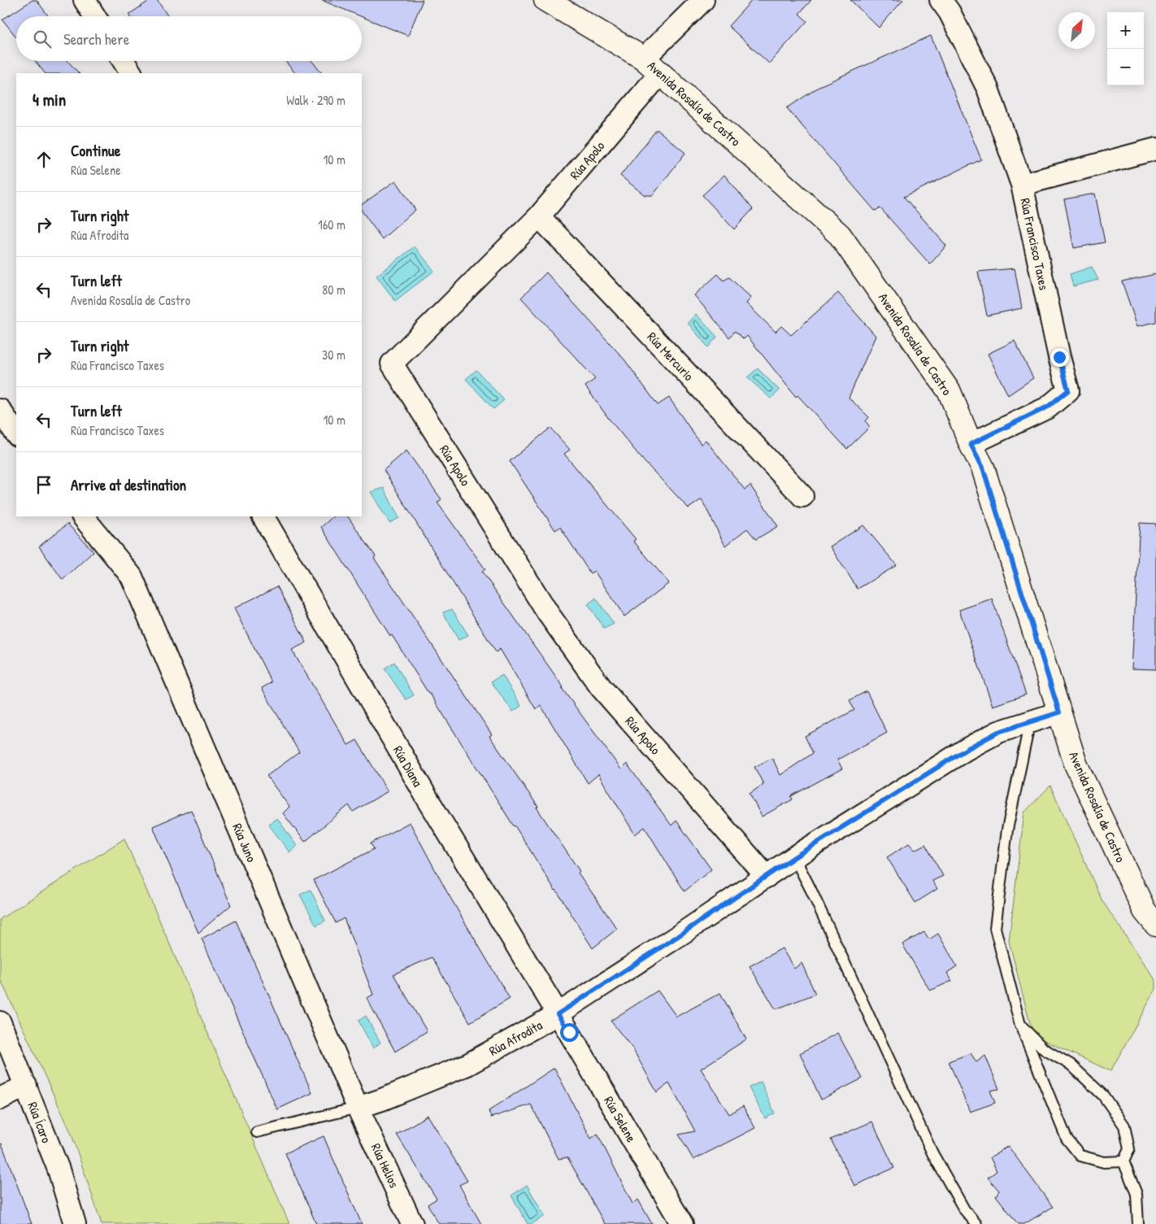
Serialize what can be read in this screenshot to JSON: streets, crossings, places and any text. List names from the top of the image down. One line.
{"streets":{"street":["Avenida Rosalía de Castro","Rúa Apolo","Rúa Francisco Taxes","Rúa Mercurio","Rúa Diana","Rúa Juno","Rúa Afrodita","Rúa Selene","Rúa Ícaro","Rúa Helios"]},"crossings":[["Avenida Rosalía de Castro","Rúa Apolo"],["Avenida Rosalía de Castro","Rúa Francisco Taxes"],["Avenida Rosalía de Castro","Rúa Afrodita"],["Rúa Apolo","Rúa Mercurio"],["Rúa Apolo","Rúa Afrodita"],["Rúa Diana","Rúa Afrodita"],["Rúa Diana","Rúa Selene"],["Rúa Juno","Rúa Afrodita"],["Rúa Juno","Rúa Helios"],["Rúa Afrodita","Rúa Selene"],["Rúa Afrodita","Rúa Helios"]],"north":"top right","page":{"map_buttons":["+","−"],"search":"Search here","heading":["4 min","Walk · 290 m"],"list":[["Continue","Rúa Selene","10 m"],["Turn right","Rúa Afrodita","160 m"],["Turn left","Avenida Rosalía de Castro","80 m"],["Turn right","Rúa Francisco Taxes","30 m"],["Turn left","Rúa Francisco Taxes","10 m"],"Arrive at destination"]}}
